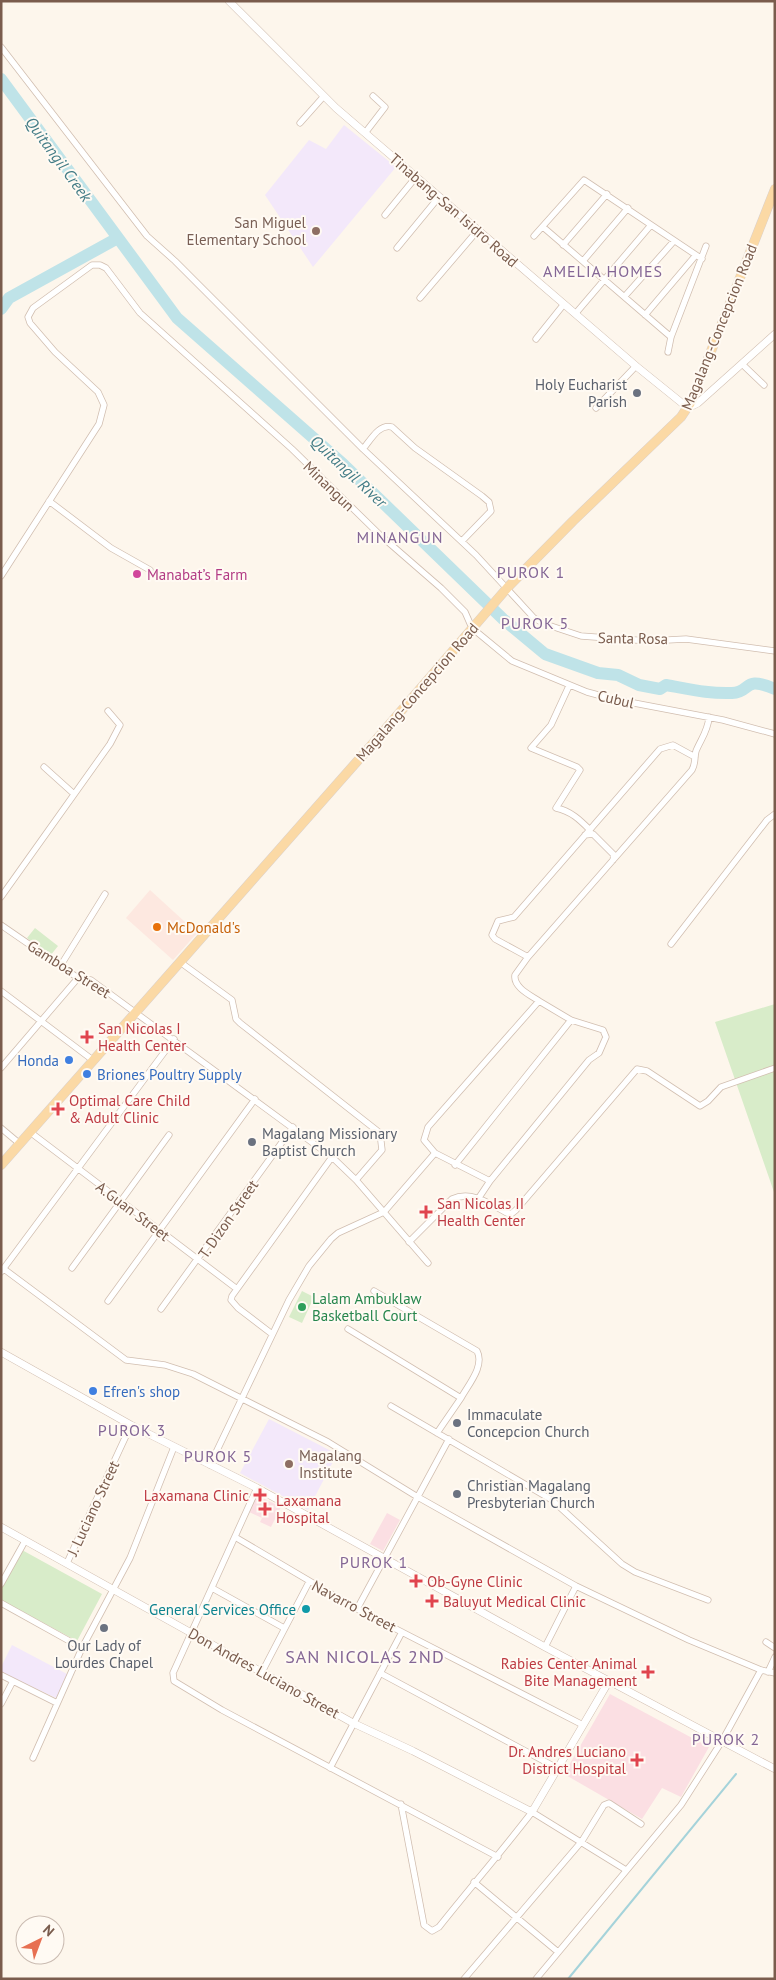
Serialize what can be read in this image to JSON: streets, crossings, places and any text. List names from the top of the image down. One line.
{"streets":{"main road":["Magalang-Concepcion Road"],"street":["Tinabang-San Isidro Road","Minangun","Santa Rosa","Cubul","Gamboa Street","A.Guan Street","T. Dizon Street","J. Luciano Street","Navarro Street","Don Andres Luciano Street"]},"crossings":[["Tinabang-San Isidro Road","Magalang-Concepcion Road"],["Magalang-Concepcion Road","Minangun"],["Magalang-Concepcion Road","Santa Rosa"],["Magalang-Concepcion Road","Cubul"],["Magalang-Concepcion Road","Gamboa Street"],["Magalang-Concepcion Road","A.Guan Street"],["Minangun","Cubul"],["Gamboa Street","T. Dizon Street"],["A.Guan Street","T. Dizon Street"],["J. Luciano Street","Don Andres Luciano Street"]],"districts":["AMELIA HOMES","MINANGUN","PUROK 1","PUROK 5","PUROK 3","PUROK 5","PUROK 1","SAN NICOLAS 2ND","PUROK 2"],"water":["Quitangil Creek","Quitangil River"],"places":{"other":["San Miguel Elementary School","Holy Eucharist Parish","Manabat’s Farm","McDonald's","Honda","Briones Poultry Supply","Magalang Missionary Baptist Church","Lalam Ambuklaw Basketball Court","Efren's shop","Immaculate Concepcion Church","Magalang Institute","Christian Magalang Presbyterian Church","General Services Office","Our Lady of Lourdes Chapel"],"health":["San Nicolas I Health Center","Optimal Care Child & Adult Clinic","San Nicolas II Health Center","Laxamana Clinic","Laxamana Hospital","Ob-Gyne Clinic","Baluyut Medical Clinic","Rabies Center Animal Bite Management","Dr. Andres Luciano District Hospital"]},"north":"top right"}
